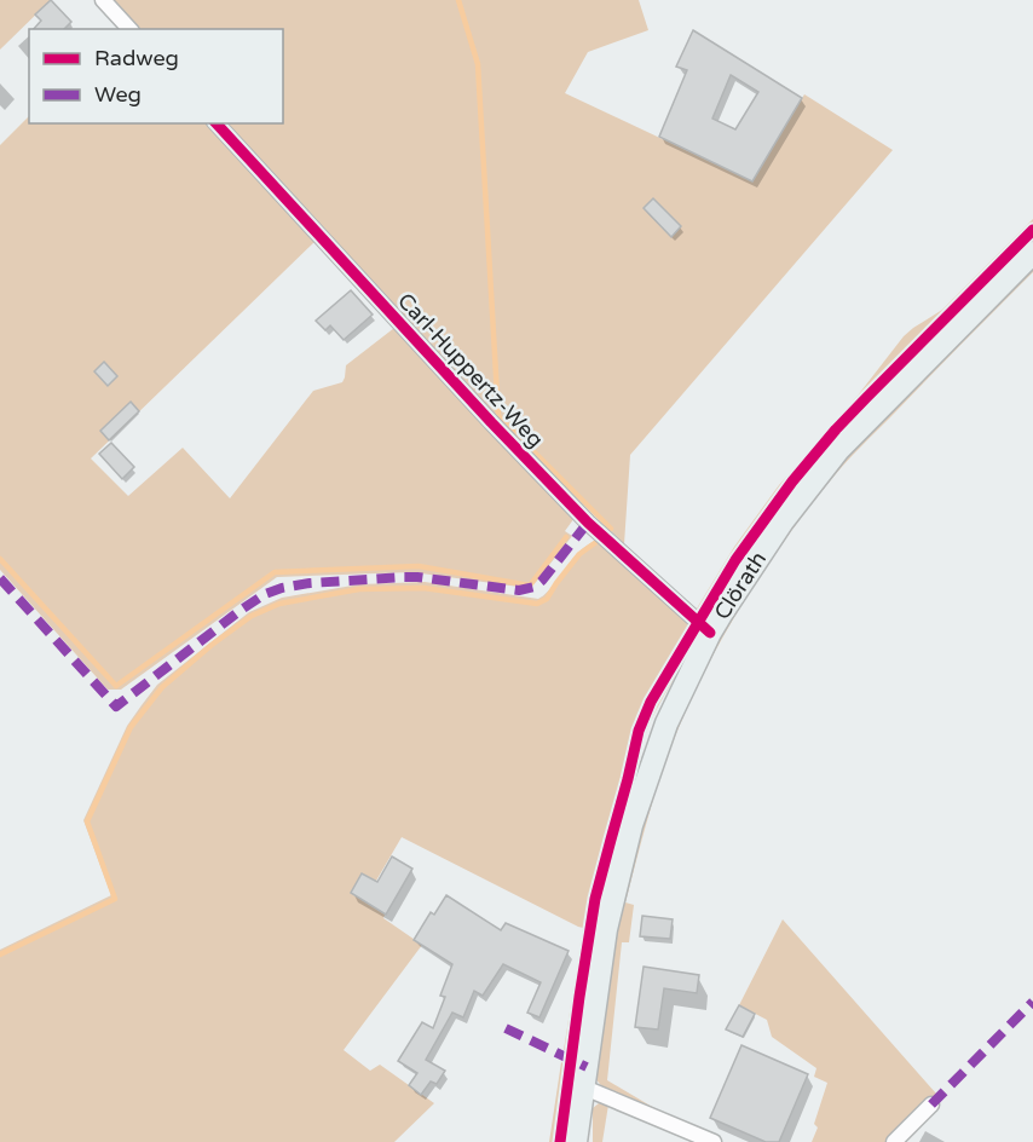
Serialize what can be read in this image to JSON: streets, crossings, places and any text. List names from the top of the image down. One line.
{"streets":{"main road":["Clörath"],"street":["Carl-Huppertz-Weg"]},"crossings":[["Carl-Huppertz-Weg","Clörath"]],"legend":["Radweg","Weg"]}
